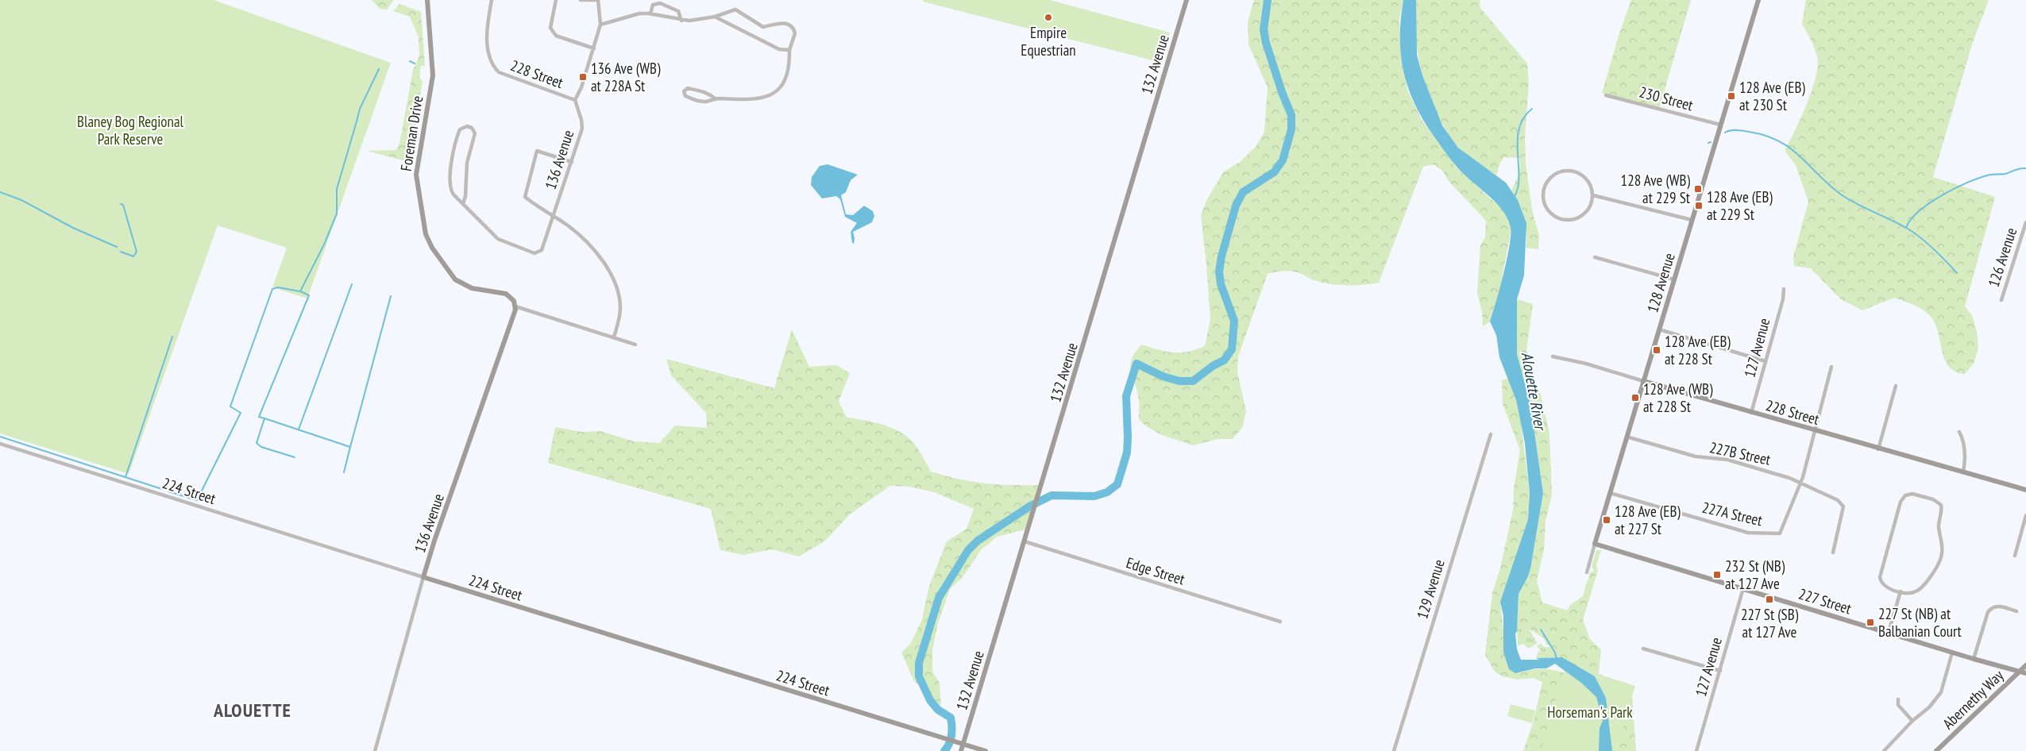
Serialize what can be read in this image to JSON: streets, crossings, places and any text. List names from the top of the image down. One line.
{"streets":{"street":["132 Avenue","228 Street","230 Street","Foreman Drive","136 Avenue","126 Avenue","128 Avenue","127 Avenue","227B Street","224 Street","227A Street","Edge Street","129 Avenue","227 Street","Abernethy Way"]},"crossings":[["132 Avenue","224 Street"],["132 Avenue","Edge Street"],["228 Street","136 Avenue"],["228 Street","128 Avenue"],["228 Street","127 Avenue"],["230 Street","128 Avenue"],["Foreman Drive","136 Avenue"],["136 Avenue","224 Street"],["128 Avenue","227B Street"],["128 Avenue","227A Street"],["128 Avenue","227 Street"],["127 Avenue","227 Street"],["227B Street","227A Street"],["227 Street","Abernethy Way"]],"districts":["ALOUETTE"],"water":["Alouette River"],"parks":["Blaney Bog Regional Park Reserve","Horseman's Park"],"places":{"other":["Empire Equestrian"],"transit":["136 Ave (WB) at 228A St","128 Ave (EB) at 230 St","128 Ave (WB) at 229 St","128 Ave (EB) at 229 St","128 Ave (EB) at 228 St","128 Ave (WB) at 228 St","128 Ave (EB) at 227 St","232 St (NB) at 127 Ave","227 St (SB) at 127 Ave","227 St (NB) at Balbanian Court"]}}
